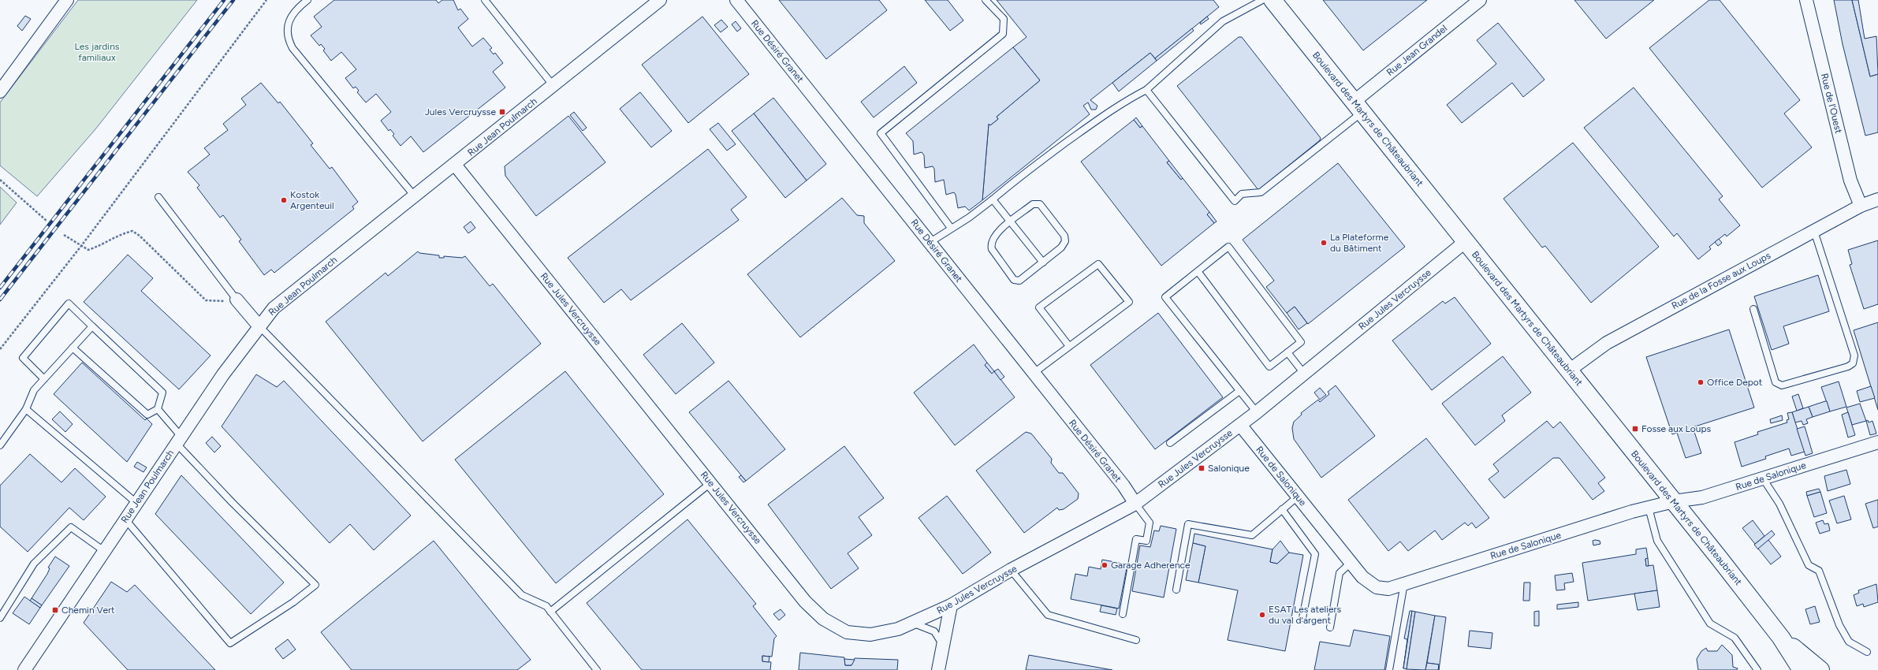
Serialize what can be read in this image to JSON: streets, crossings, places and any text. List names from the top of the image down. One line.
{"streets":{"main road":["Boulevard des Martyrs de Châteaubriant"],"street":["Rue Jean Grandel","Rue Désiré Granet","Rue de l'Ouest","Rue Jean Poulmarch","Rue de la Fosse aux Loups","Rue Jules Vercruysse","Rue de Salonique"]},"crossings":[["Rue Jean Grandel","Boulevard des Martyrs de Châteaubriant"],["Rue Désiré Granet","Rue Jules Vercruysse"],["Rue de l'Ouest","Rue de la Fosse aux Loups"],["Boulevard des Martyrs de Châteaubriant","Rue de la Fosse aux Loups"],["Boulevard des Martyrs de Châteaubriant","Rue Jules Vercruysse"],["Boulevard des Martyrs de Châteaubriant","Rue de Salonique"],["Rue Jean Poulmarch","Rue Jules Vercruysse"],["Rue Jules Vercruysse","Rue de Salonique"]],"parks":["Les jardins familiaux"],"places":{"transit":["Jules Vercruysse","Fosse aux Loups","Salonique","Chemin Vert"],"other":["Kostok Argenteuil","La Plateforme du Bâtiment","Office Depot","Garage Adherence","ESAT Les ateliers du val d'argent"]}}
